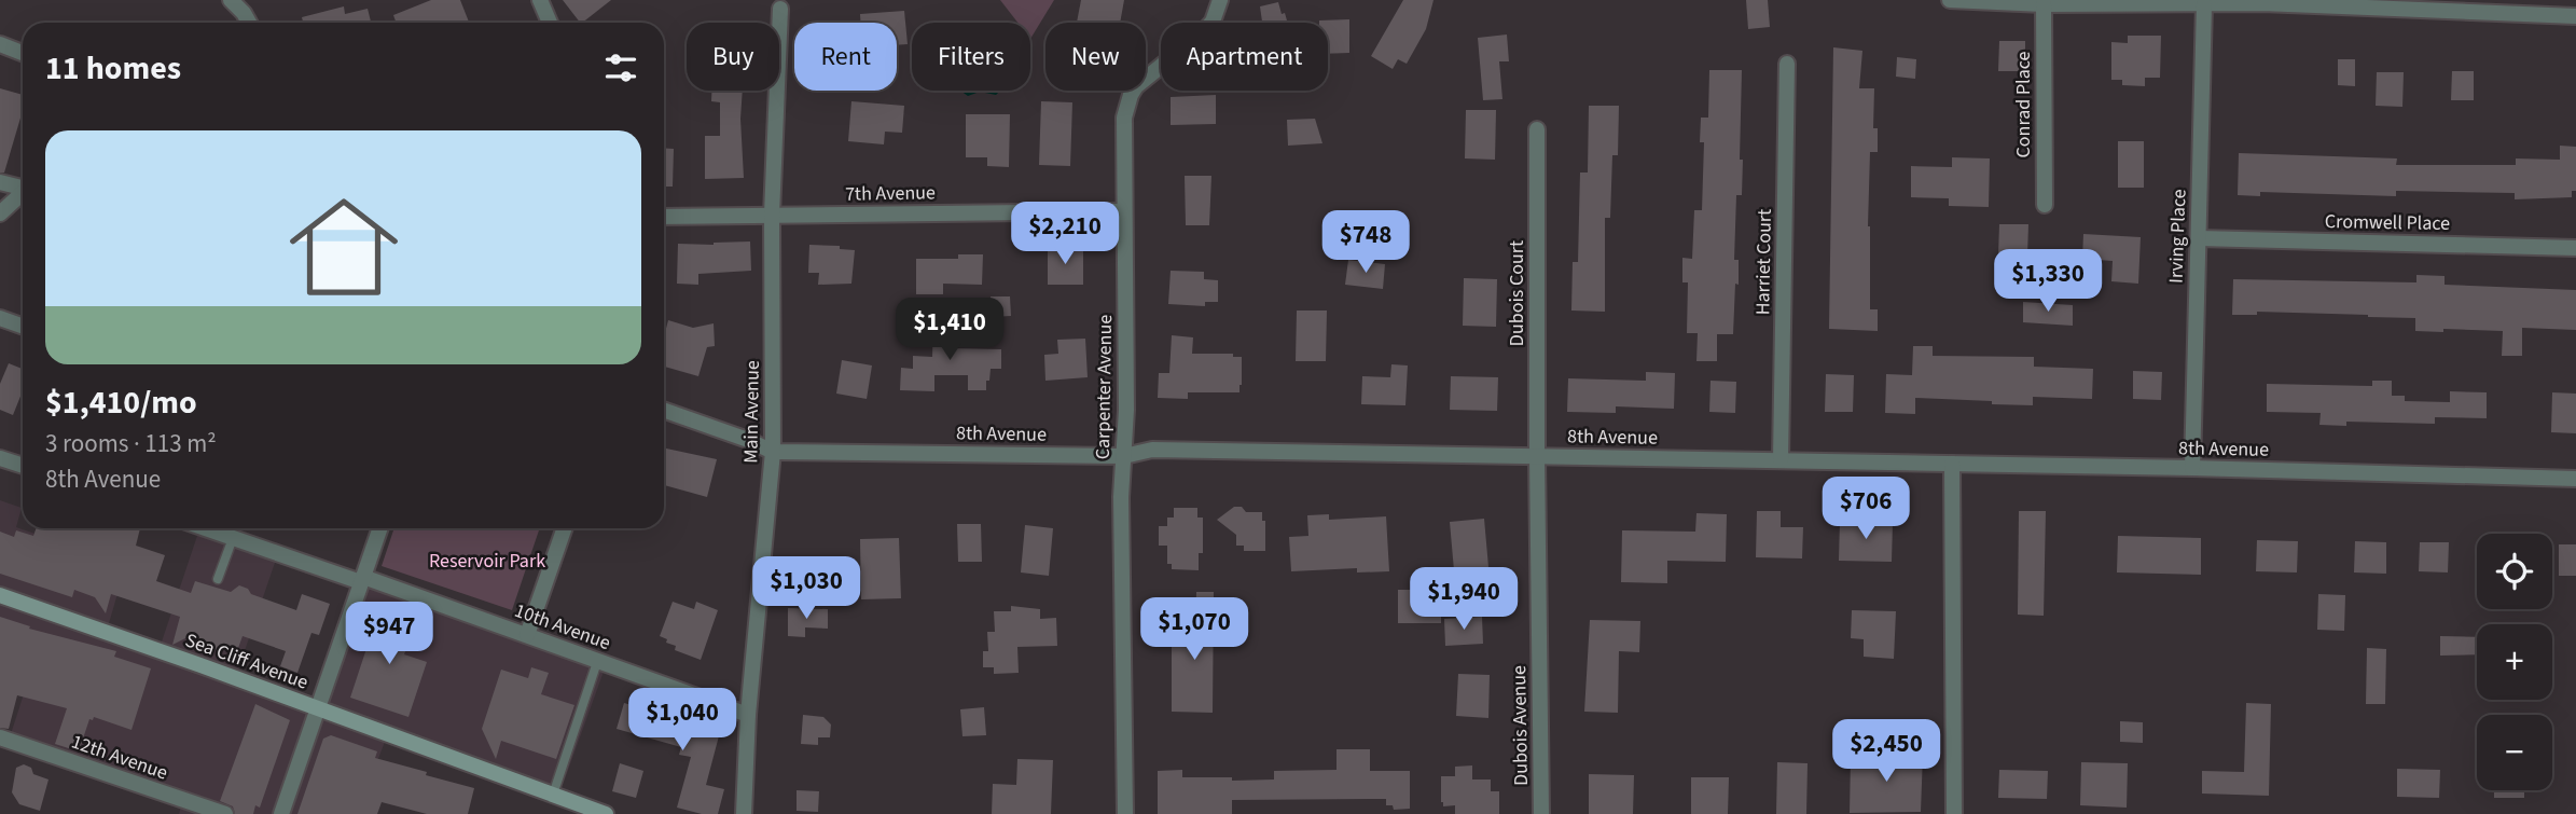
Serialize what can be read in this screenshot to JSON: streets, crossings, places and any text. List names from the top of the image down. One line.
{"streets":{"street":["Conrad Place","7th Avenue","Cromwell Place","Irving Place","Harriet Court","Dubois Court","Carpenter Avenue","Main Avenue","8th Avenue","10th Avenue","Sea Cliff Avenue","Dubois Avenue","12th Avenue"]},"crossings":[["7th Avenue","Carpenter Avenue"],["7th Avenue","Main Avenue"],["Cromwell Place","Irving Place"],["Irving Place","8th Avenue"],["Harriet Court","8th Avenue"],["Dubois Court","8th Avenue"],["Dubois Court","Dubois Avenue"],["Carpenter Avenue","8th Avenue"],["Main Avenue","8th Avenue"],["Main Avenue","10th Avenue"],["8th Avenue","Dubois Avenue"]],"parks":["Reservoir Park"],"page":{"chip":["Buy","Rent","Filters","New","Apartment"],"heading":"11 homes","list":[{"name":"$1,410/mo","note":"3 rooms · 113 m² · 8th Avenue"}],"price":["$2,210","$748","$1,330","$1,410","$706","$1,030","$1,940","$1,070","$947","$1,040","$2,450"],"map_buttons":["+","−"]}}
